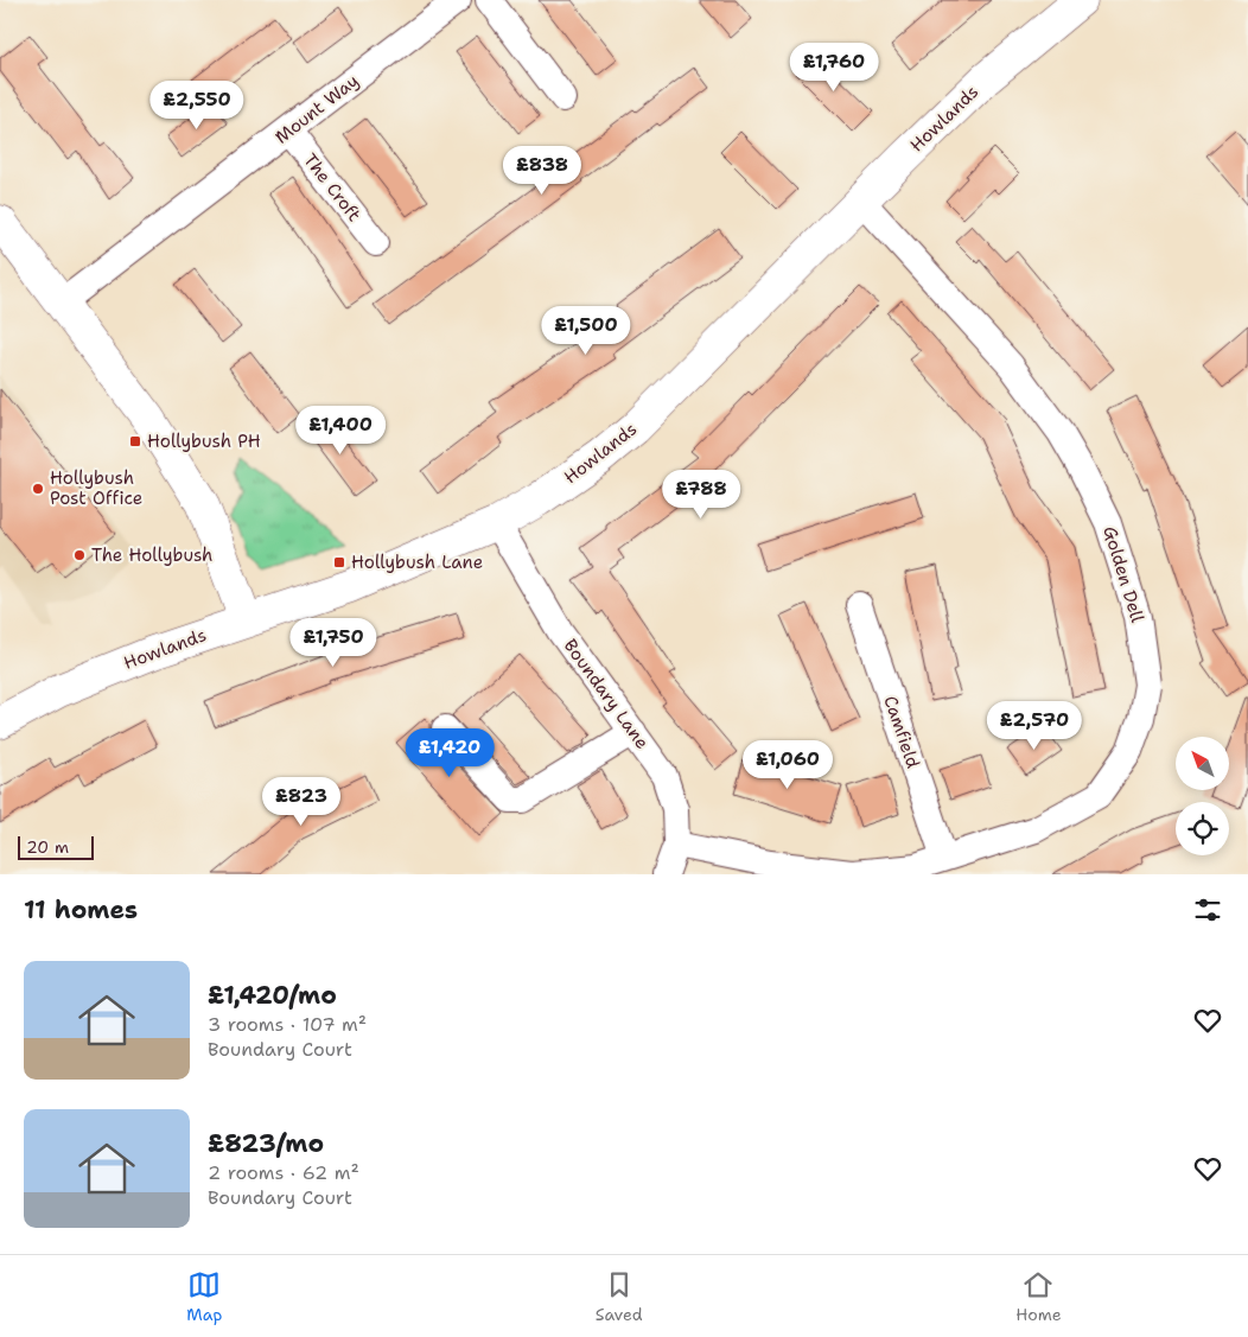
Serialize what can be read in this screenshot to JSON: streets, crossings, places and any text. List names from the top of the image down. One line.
{"streets":{"street":["Mount Way","Howlands","The Croft","Golden Dell","Boundary Lane","Camfield"]},"crossings":[["Mount Way","The Croft"],["Howlands","Golden Dell"],["Howlands","Boundary Lane"],["Golden Dell","Boundary Lane"],["Golden Dell","Camfield"]],"places":{"transit":["Hollybush PH","Hollybush Lane"],"other":["Hollybush Post Office","The Hollybush"]},"scale_bar":"20 m","north":"top left","page":{"price":["£1,760","£2,550","£838","£1,500","£1,400","£788","£1,750","£2,570","£1,420","£1,060","£823"],"scale":"20 m","heading":"11 homes","list":[{"name":"£1,420/mo","note":"3 rooms · 107 m² · Boundary Court"},{"name":"£823/mo","note":"2 rooms · 62 m² · Boundary Court"}],"tabs":["Map","Saved","Home"]}}
